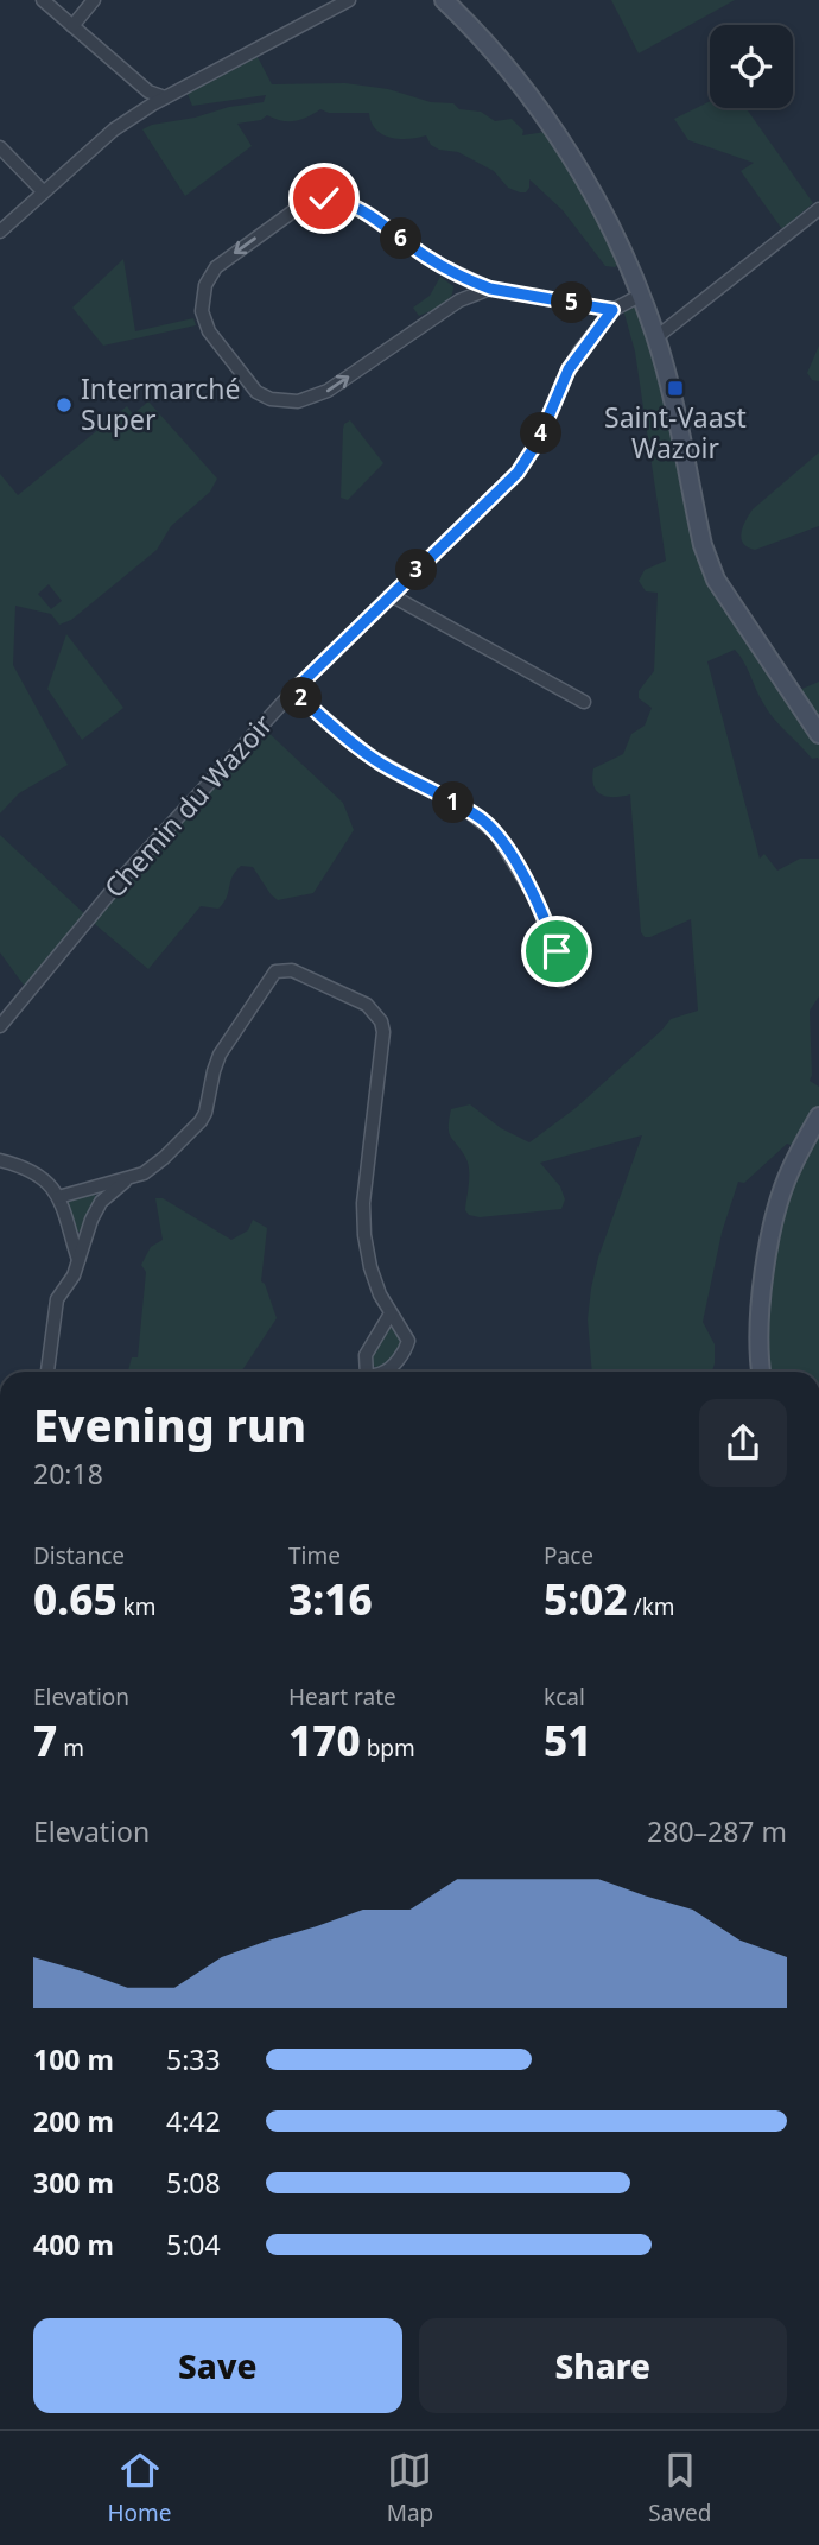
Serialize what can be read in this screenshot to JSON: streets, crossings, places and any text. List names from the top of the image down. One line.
{"streets":{"street":["Chemin du Wazoir"]},"places":{"transit":["Saint-Vaast Wazoir"],"other":["Intermarché Super"]},"page":{"pins":["6","5","4","3","2","1"],"heading":["Evening run","20:18"],"stats":[["Distance","0.65 km"],["Time","3:16"],["Pace","5:02 /km"],["Elevation","7 m"],["Heart rate","170 bpm"],["kcal","51"]],"chart":["Elevation","280–287 m"],"list":[{"name":"100 m","note":"5:33"},{"name":"200 m","note":"4:42"},{"name":"300 m","note":"5:08"},{"name":"400 m","note":"5:04"}],"buttons":["Save","Share"],"tabs":["Home","Map","Saved"]}}
